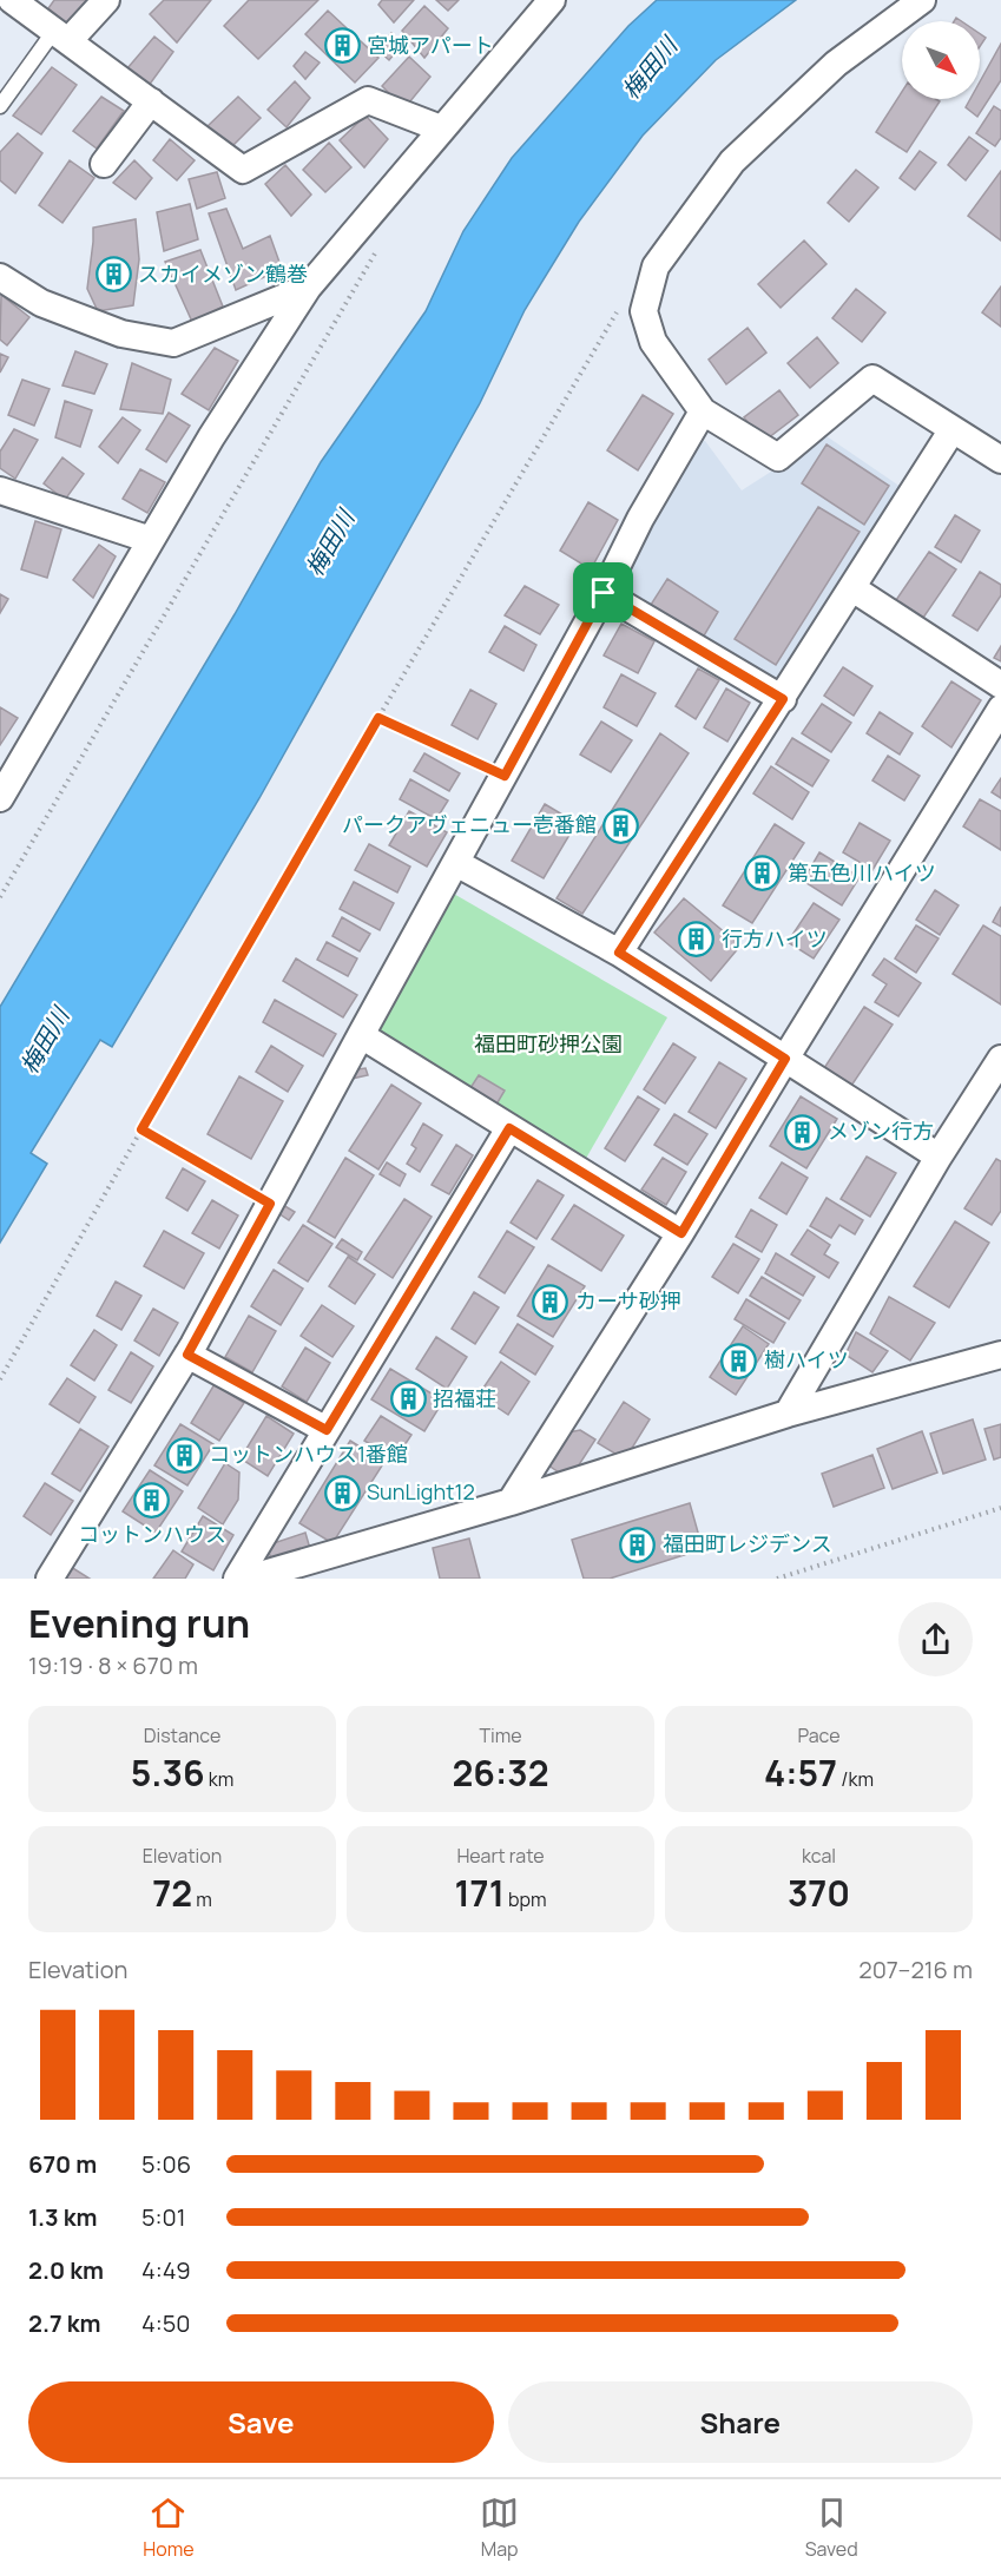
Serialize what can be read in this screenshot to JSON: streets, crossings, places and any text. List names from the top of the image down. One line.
{"water":["梅田川"],"parks":["福田町砂押公園"],"places":{"building":["宮城アパート","スカイメゾン鶴巻","パークアヴェニュー壱番館","第五色川ハイツ","行方ハイツ","メゾン行方","カーサ砂押","樹ハイツ","招福荘","コットンハウス1番館","SunLight12","コットンハウス","福田町レジデンス"]},"north":"bottom right","page":{"heading":["Evening run","19:19 · 8 × 670 m"],"stats":[["Distance","5.36 km"],["Time","26:32"],["Pace","4:57 /km"],["Elevation","72 m"],["Heart rate","171 bpm"],["kcal","370"]],"chart":["Elevation","207–216 m"],"list":[{"name":"670 m","note":"5:06"},{"name":"1.3 km","note":"5:01"},{"name":"2.0 km","note":"4:49"},{"name":"2.7 km","note":"4:50"}],"buttons":["Save","Share"],"tabs":["Home","Map","Saved"]}}
